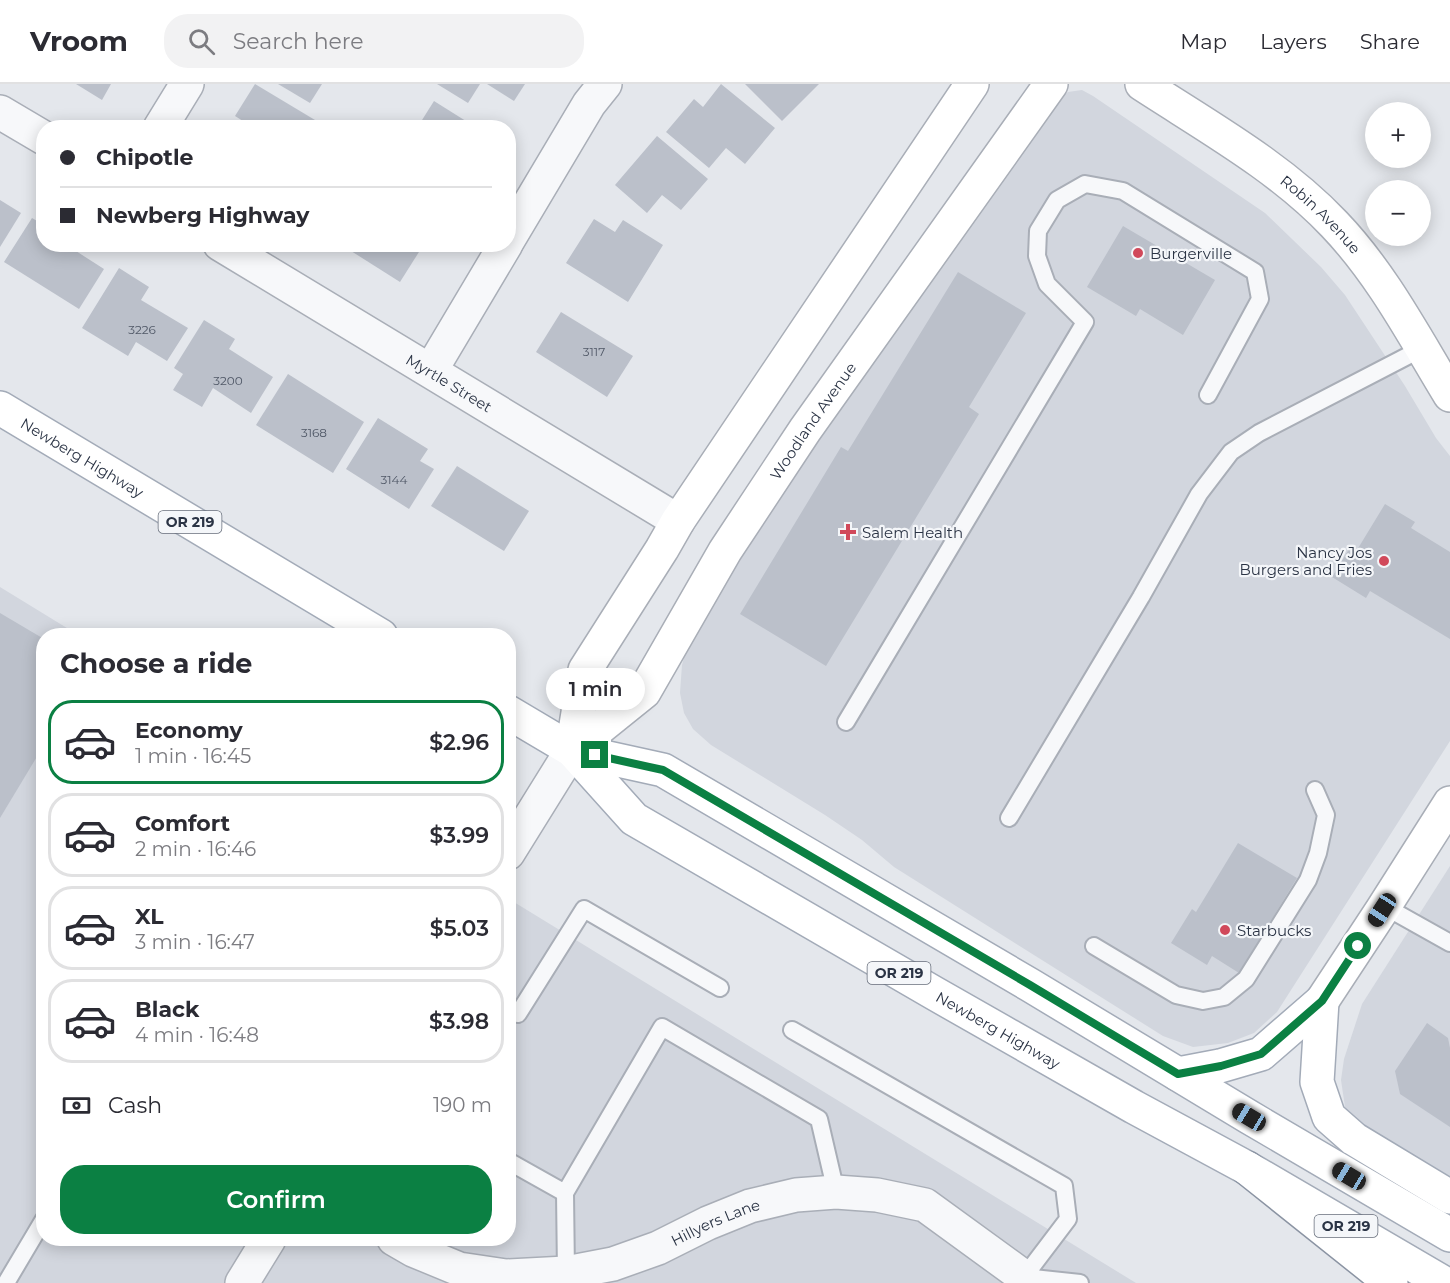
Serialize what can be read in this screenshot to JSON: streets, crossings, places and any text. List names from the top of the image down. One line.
{"streets":{"main road":["Robin Avenue","Woodland Avenue","Newberg Highway","OR 219"],"street":["Myrtle Street","Hillyers Lane"]},"crossings":[["Myrtle Street","Woodland Avenue"],["Woodland Avenue","Newberg Highway"]],"places":{"other":["Burgerville","Nancy Jos Burgers and Fries","Starbucks"],"health":["Salem Health"]},"house_numbers":["3226","3117","3200","3168","3144"],"page":{"header":"Vroom","search":"Search here","nav":["Map","Layers","Share"],"map_buttons":["+","−"],"banner":["Chipotle","Newberg Highway"],"heading":"Choose a ride","bubble":"1 min","list":[{"name":"Economy","note":"1 min · 16:45","value":"$2.96"},{"name":"Comfort","note":"2 min · 16:46","value":"$3.99"},{"name":"XL","note":"3 min · 16:47","value":"$5.03"},{"name":"Black","note":"4 min · 16:48","value":"$3.98"}],"pay":["Cash","190 m"],"buttons":"Confirm"}}
